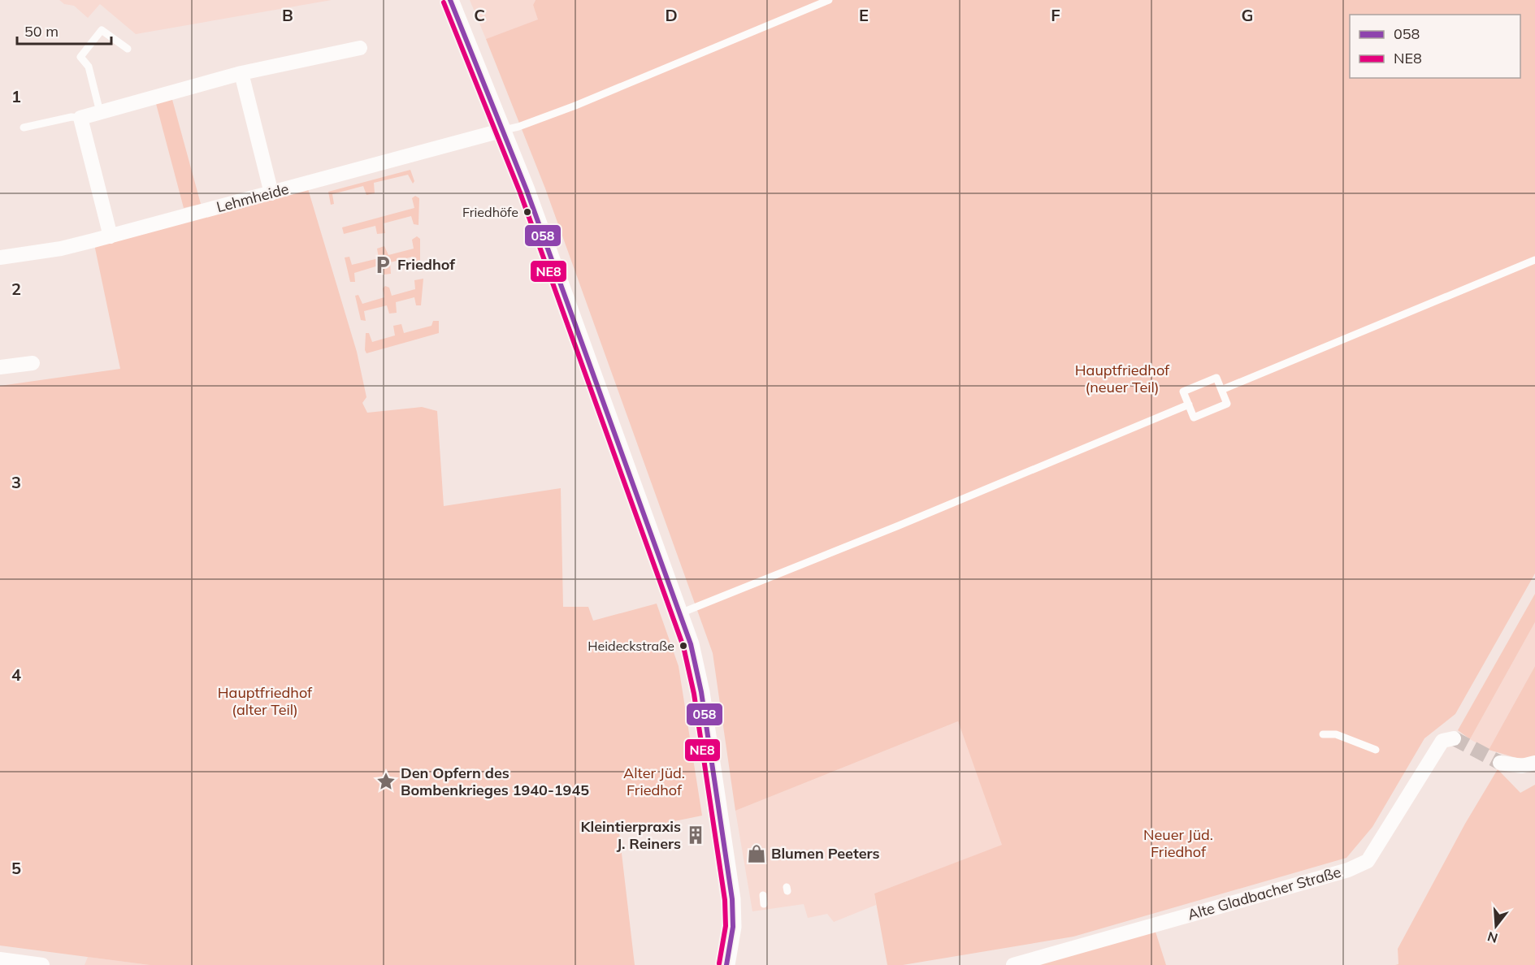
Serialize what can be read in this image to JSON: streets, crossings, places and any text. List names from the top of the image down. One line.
{"streets":{"street":["Lehmheide","Alte Gladbacher Straße"]},"parks":["Hauptfriedhof (neuer Teil)","Hauptfriedhof (alter Teil)","Alter Jüd. Friedhof","Neuer Jüd. Friedhof"],"places":{"other":["Friedhöfe","Heideckstraße"],"parking":["Friedhof"],"place":["Den Opfern des Bombenkrieges 1940-1945"],"building":["Kleintierpraxis J. Reiners"],"shop":["Blumen Peeters"]},"lines":["transit line 058","transit line NE8"],"legend":["058","NE8"],"scale_bar":"50 m","north":"bottom","grid":{"columns":["B","C","D","E","F","G"],"rows":["1","2","3","4","5"]}}
